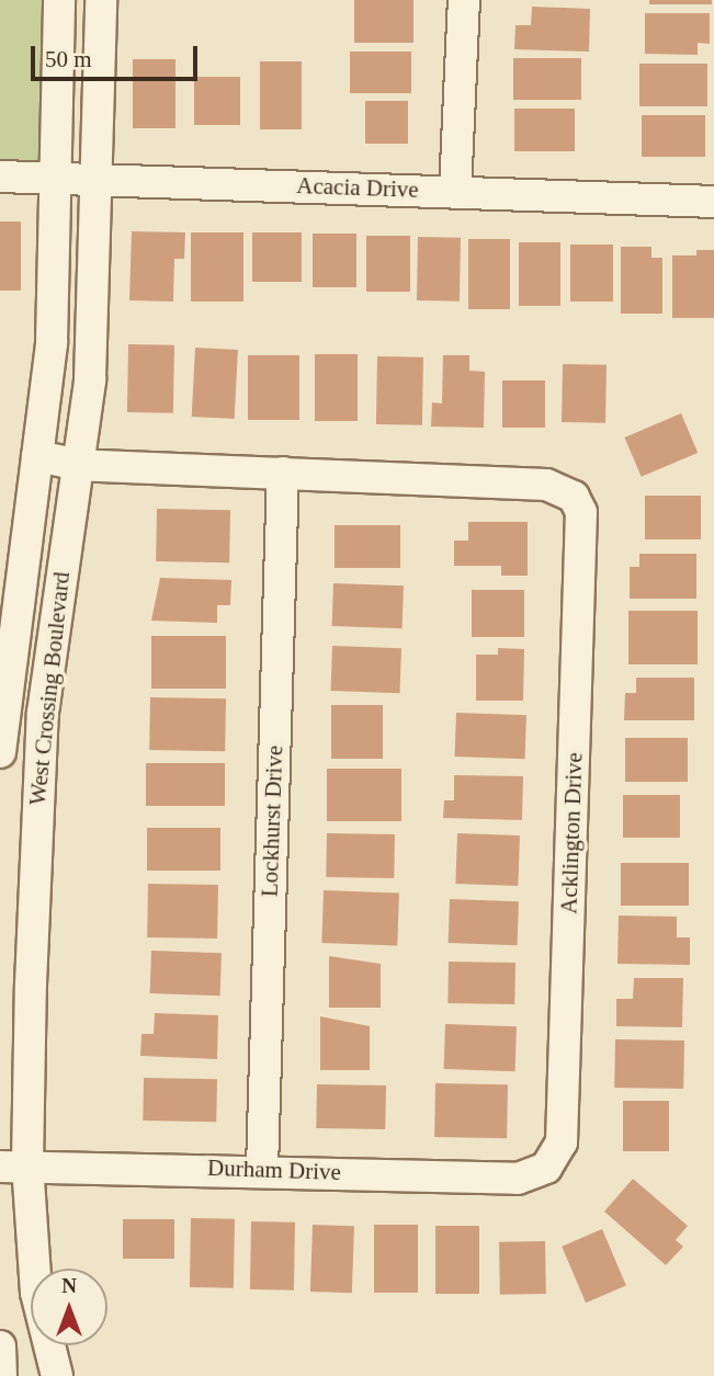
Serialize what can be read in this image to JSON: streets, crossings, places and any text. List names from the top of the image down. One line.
{"streets":{"street":["Acacia Drive","West Crossing Boulevard","Lockhurst Drive","Acklington Drive","Durham Drive"]},"crossings":[["Acacia Drive","West Crossing Boulevard"],["West Crossing Boulevard","Durham Drive"],["Lockhurst Drive","Acklington Drive"],["Lockhurst Drive","Durham Drive"],["Acklington Drive","Durham Drive"]],"scale_bar":"50 m","north":"top"}
